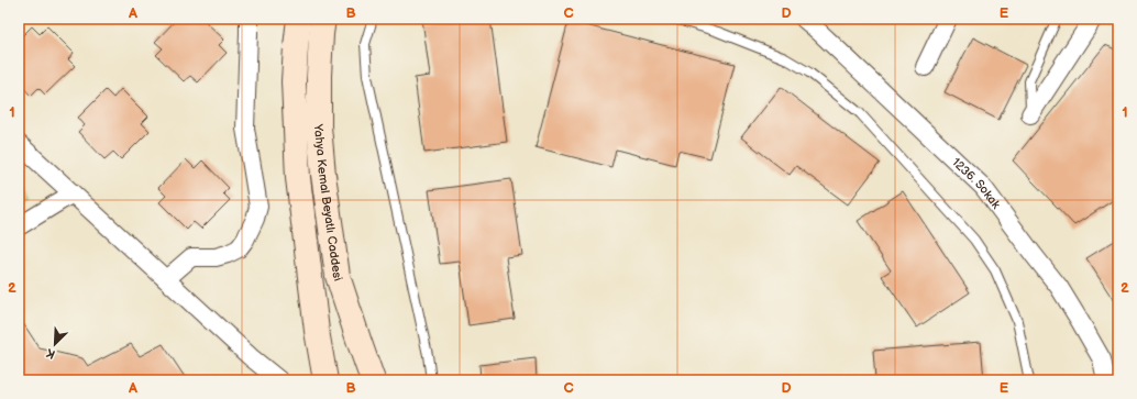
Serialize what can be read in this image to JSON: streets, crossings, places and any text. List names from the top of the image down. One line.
{"streets":{"main road":["Yahya Kemal Beyatlı Caddesi"],"street":["1236. Sokak"]},"north":"bottom left","grid":{"columns":["A","B","C","D","E"],"rows":["1","2"]}}
